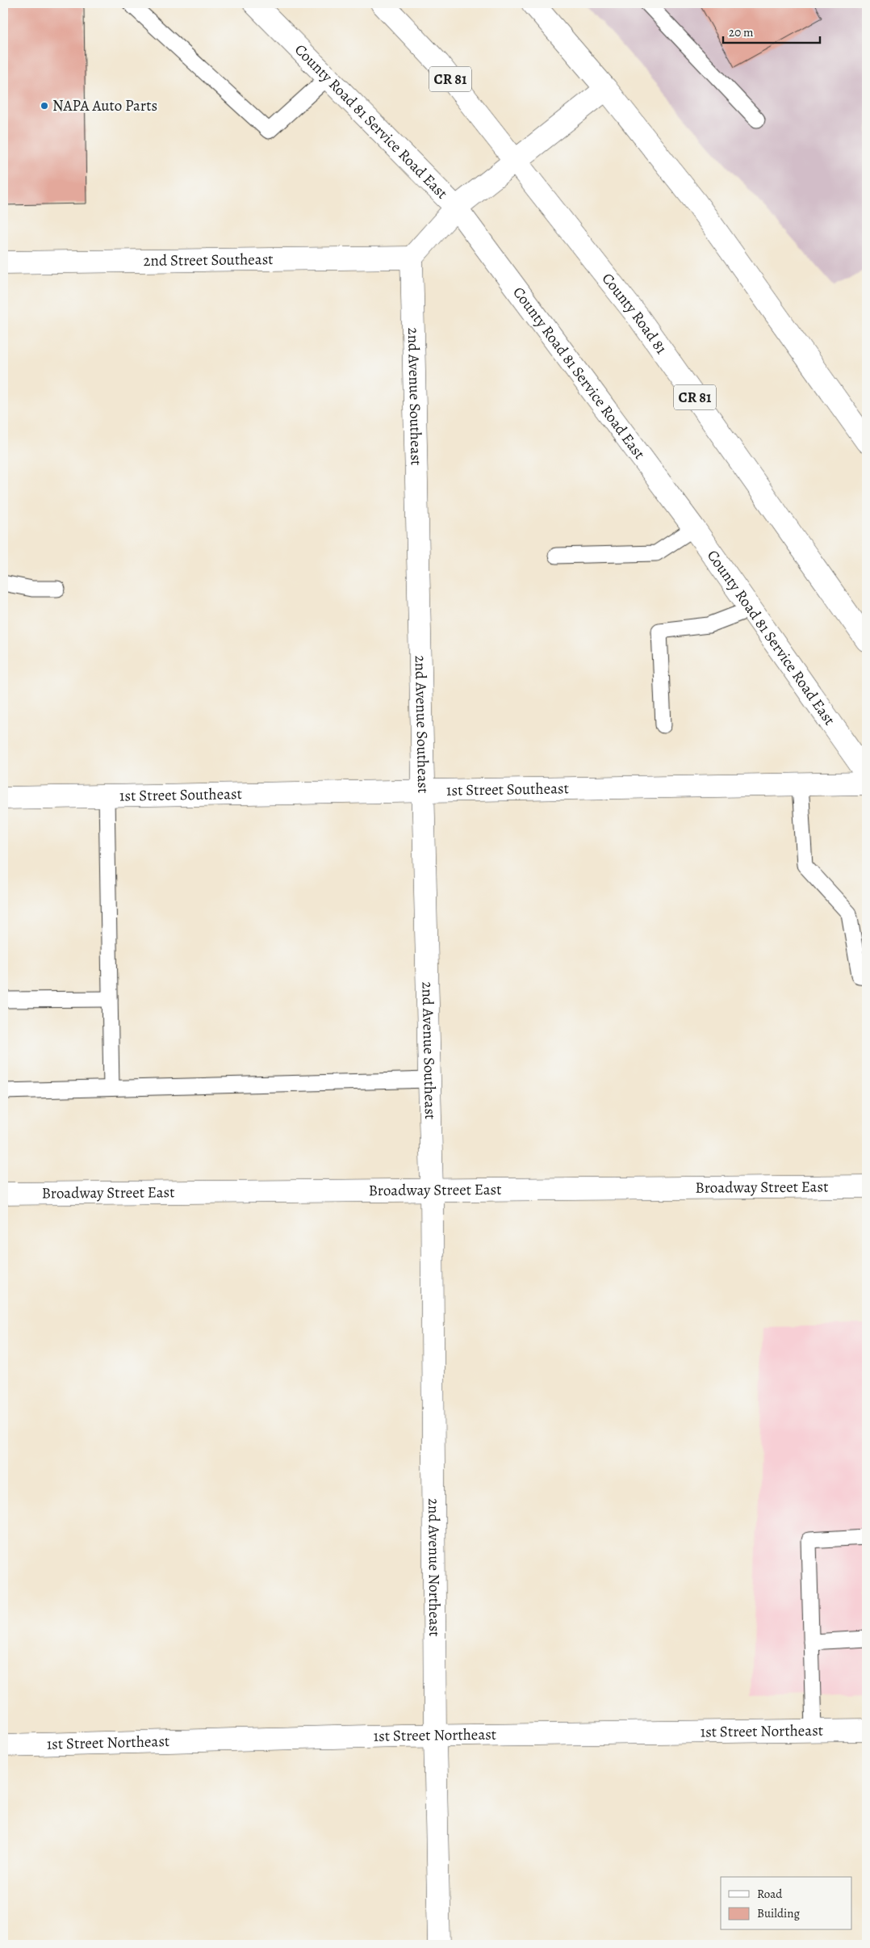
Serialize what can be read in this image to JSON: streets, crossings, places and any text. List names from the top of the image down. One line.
{"streets":{"main road":["CR 81","County Road 81 Service Road East","2nd Street Southeast","County Road 81","2nd Avenue Southeast","1st Street Southeast","Broadway Street East","2nd Avenue Northeast","1st Street Northeast"]},"crossings":[["2nd Street Southeast","2nd Avenue Southeast"],["2nd Avenue Southeast","1st Street Southeast"],["2nd Avenue Southeast","Broadway Street East"],["2nd Avenue Southeast","2nd Avenue Northeast"],["Broadway Street East","2nd Avenue Northeast"],["2nd Avenue Northeast","1st Street Northeast"]],"places":["NAPA Auto Parts"],"legend":["Road","Building"],"scale_bar":"20 m"}
